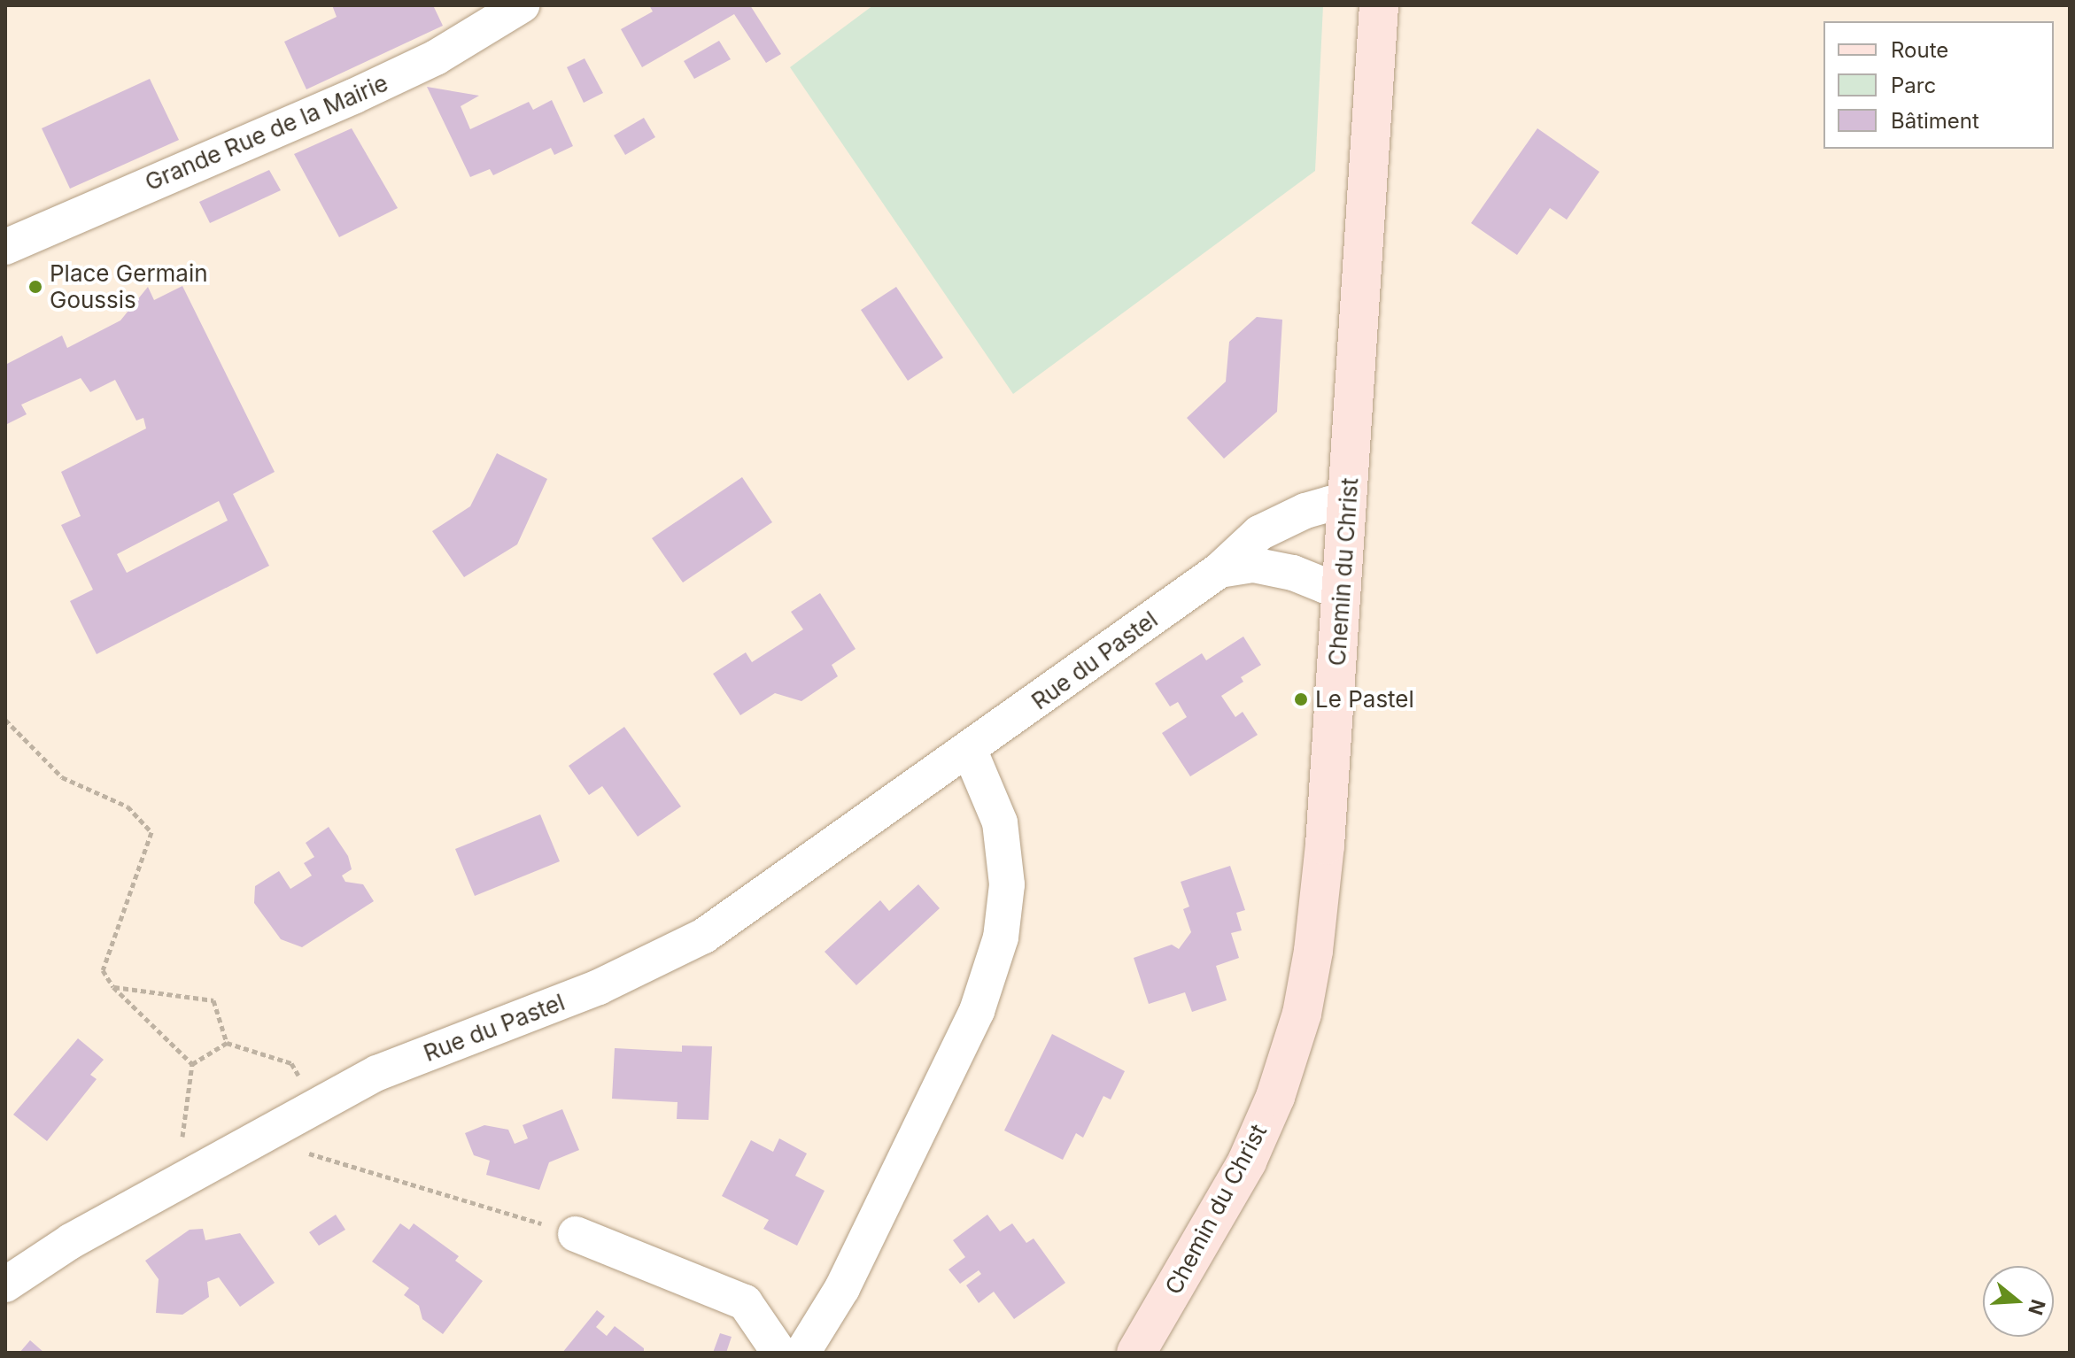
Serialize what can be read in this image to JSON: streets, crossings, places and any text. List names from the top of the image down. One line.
{"streets":{"street":["Grande Rue de la Mairie","Chemin du Christ","Rue du Pastel"]},"crossings":[["Chemin du Christ","Rue du Pastel"]],"places":["Place Germain Goussis","Le Pastel"],"legend":["Route","Parc","Bâtiment"],"north":"right"}
